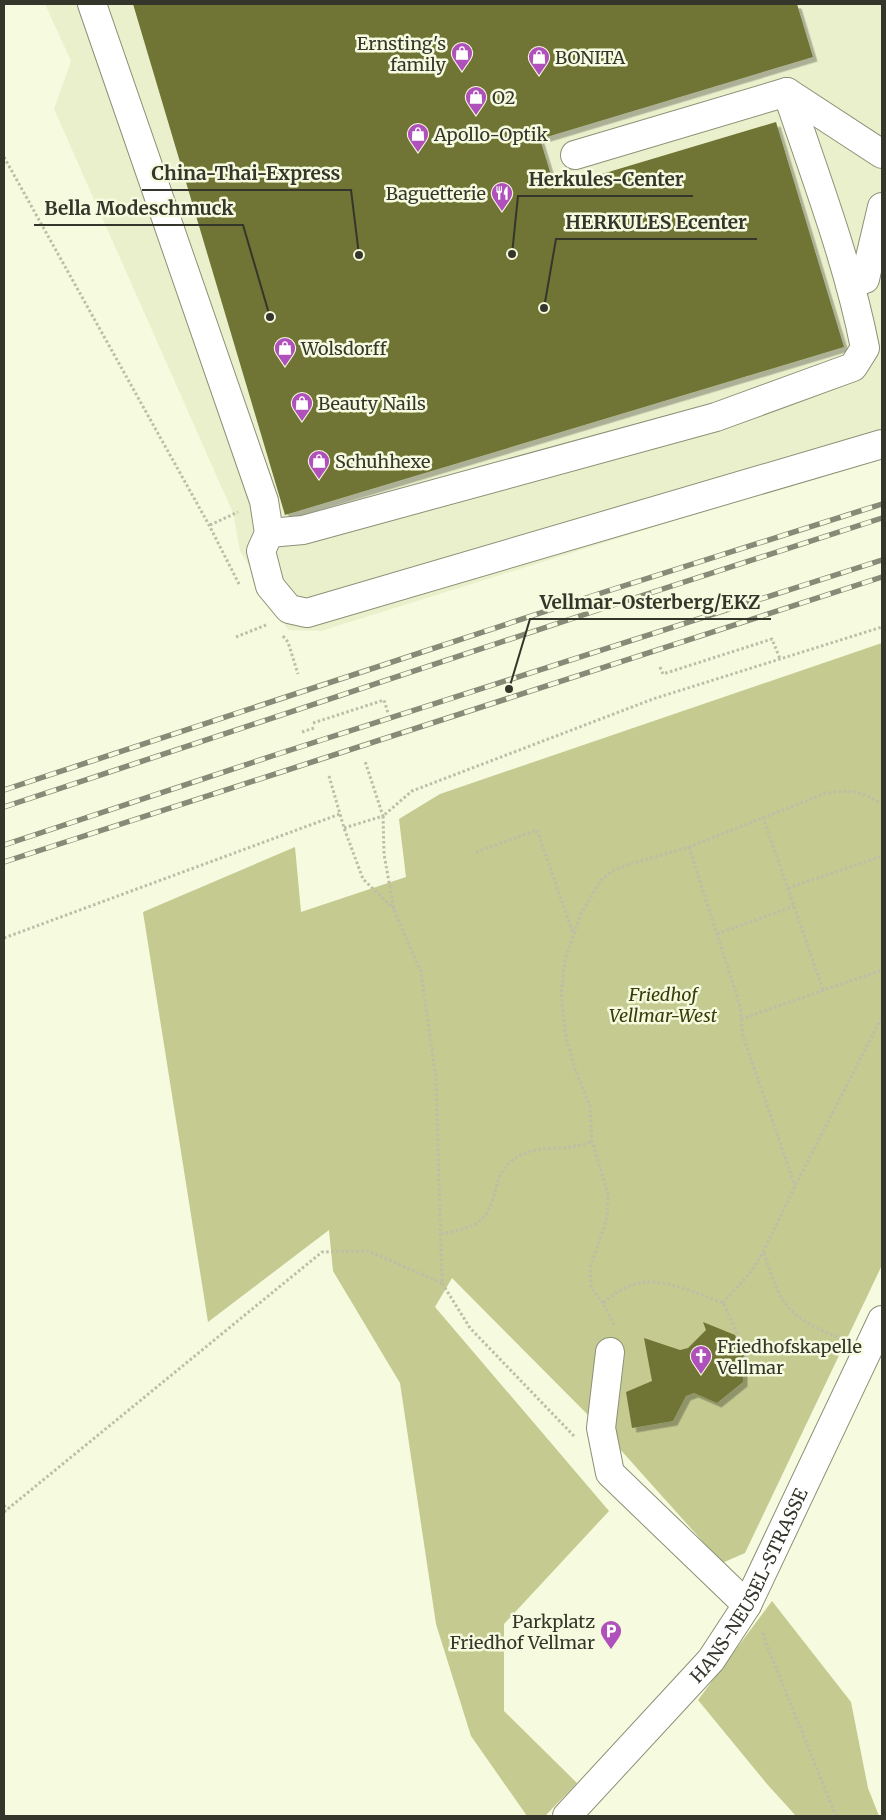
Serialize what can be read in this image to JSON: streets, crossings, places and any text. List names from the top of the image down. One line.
{"streets":{"street":["HANS-NEUSEL-STRASSE"]},"parks":["Friedhof Vellmar-West"],"places":{"shop":["Ernsting's family","BONITA","O2","Apollo-Optik","Wolsdorff","Beauty Nails","Schuhhexe"],"restaurant":["Baguetterie"],"other":["Herkules-Center","China-Thai-Express","HERKULES Ecenter","Bella Modeschmuck","Vellmar-Osterberg/EKZ"],"church":["Friedhofskapelle Vellmar"],"parking":["Parkplatz Friedhof Vellmar"]}}
